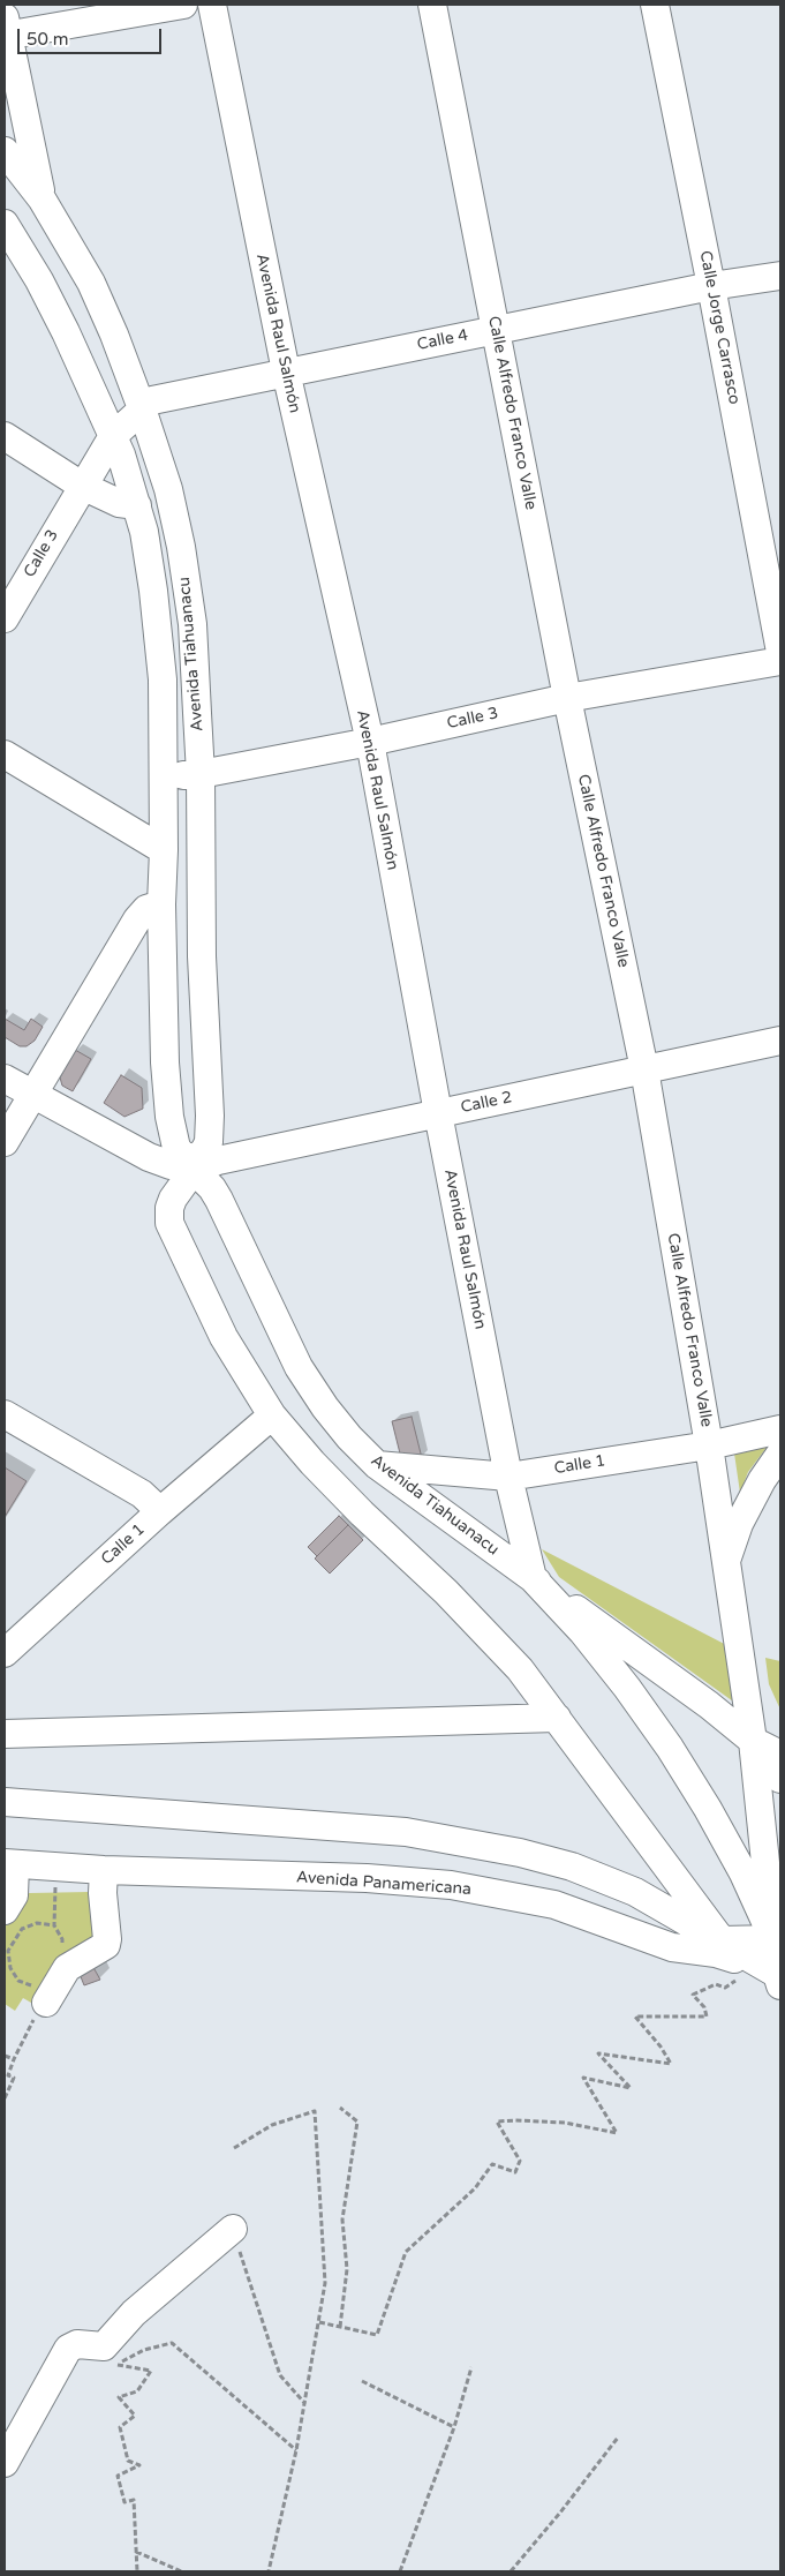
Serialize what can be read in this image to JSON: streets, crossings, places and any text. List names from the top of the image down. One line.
{"streets":{"street":["Calle Jorge Carrasco","Avenida Raul Salmón","Calle 4","Calle Alfredo Franco Valle","Calle 3","Avenida Tiahuanacu","Calle 2","Calle 1","Avenida Panamericana"]},"crossings":[["Calle Jorge Carrasco","Calle 4"],["Avenida Raul Salmón","Calle 4"],["Avenida Raul Salmón","Calle 3"],["Avenida Raul Salmón","Avenida Tiahuanacu"],["Avenida Raul Salmón","Calle 2"],["Avenida Raul Salmón","Calle 1"],["Calle 4","Calle Alfredo Franco Valle"],["Calle 4","Calle 3"],["Calle 4","Avenida Tiahuanacu"],["Calle Alfredo Franco Valle","Calle 3"],["Calle Alfredo Franco Valle","Avenida Tiahuanacu"],["Calle Alfredo Franco Valle","Calle 2"],["Calle Alfredo Franco Valle","Calle 1"],["Calle Alfredo Franco Valle","Avenida Panamericana"],["Calle 3","Avenida Tiahuanacu"],["Avenida Tiahuanacu","Calle 2"],["Avenida Tiahuanacu","Calle 1"]],"scale_bar":"50 m"}
